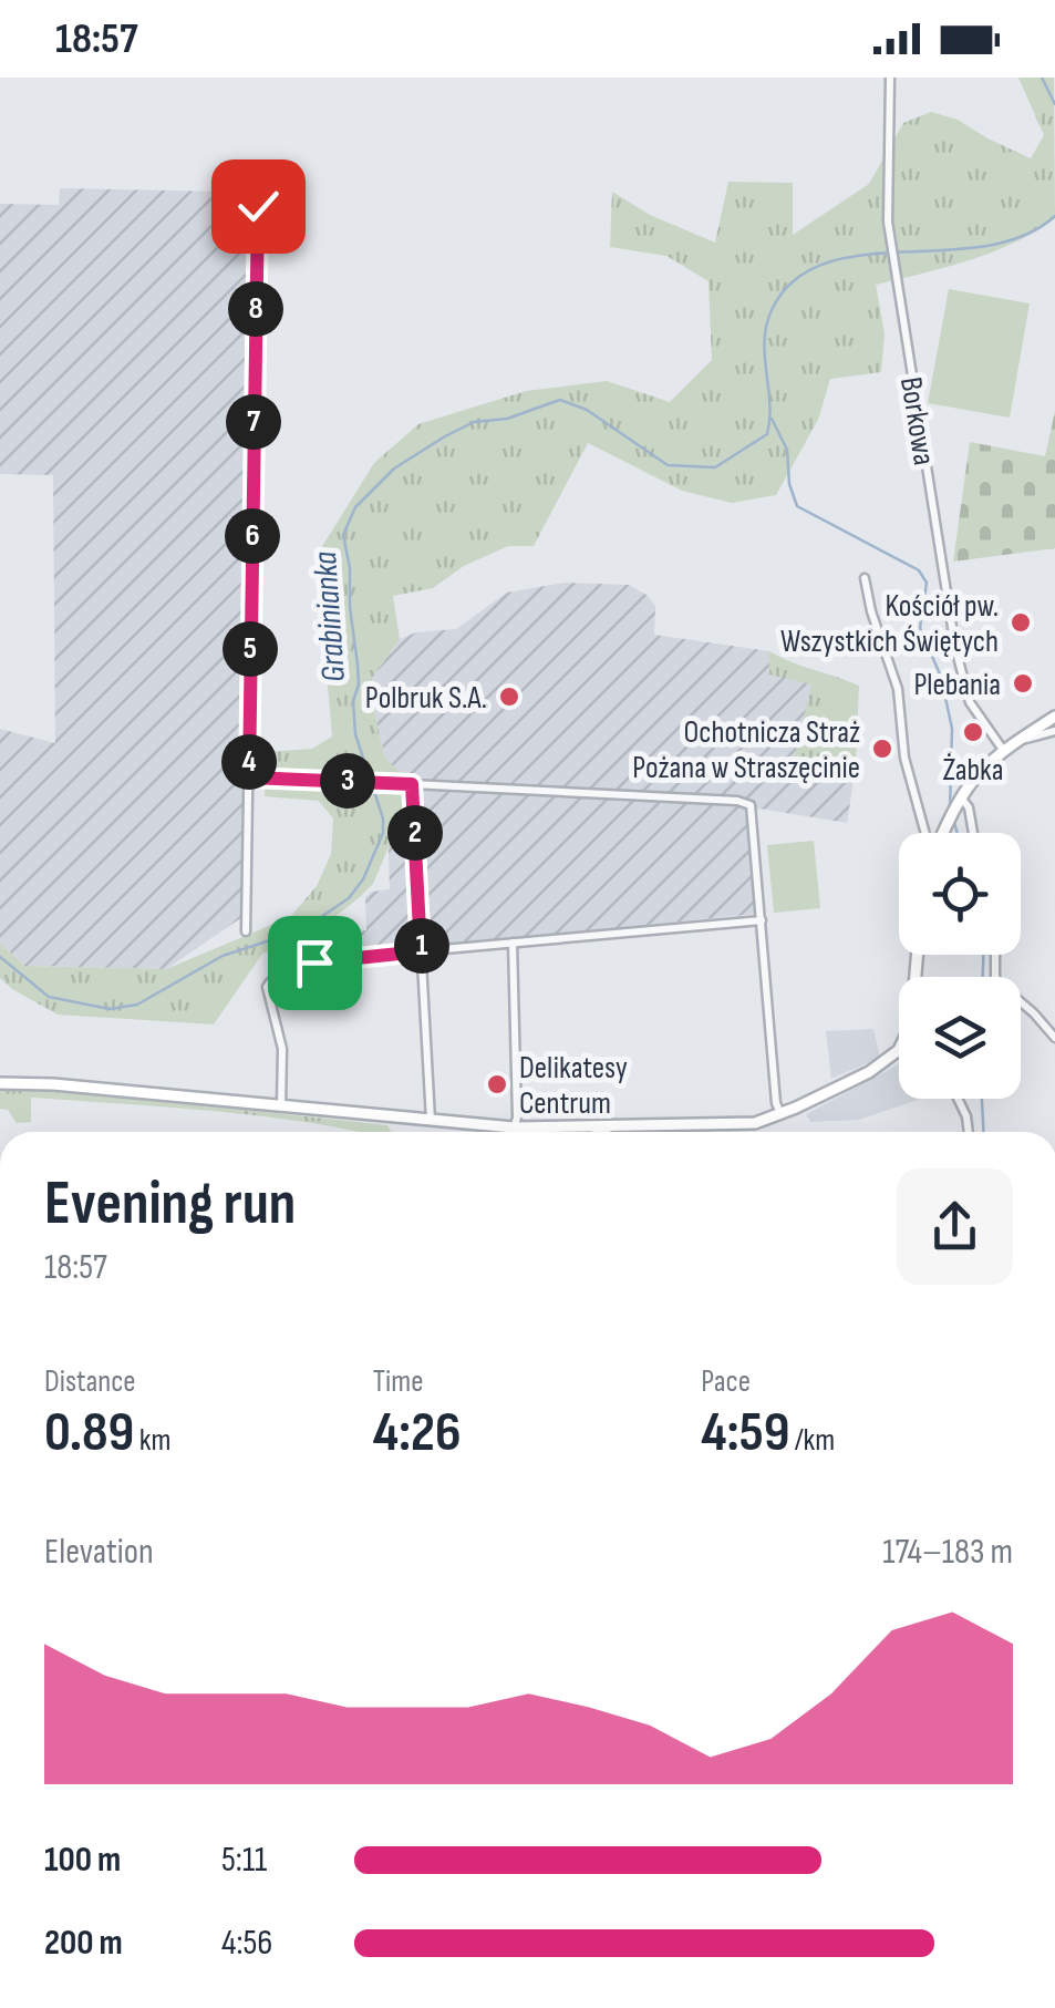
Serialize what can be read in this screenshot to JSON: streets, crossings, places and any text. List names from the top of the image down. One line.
{"streets":{"street":["Borkowa"]},"water":["Grabinianka"],"places":["Kościół pw. Wszystkich Świętych","Plebania","Polbruk S.A.","Żabka","Ochotnicza Straż Pożana w Straszęcinie","Delikatesy Centrum"],"page":{"status":"18:57","pins":["8","7","6","5","4","3","2","1"],"heading":["Evening run","18:57"],"stats":[["Distance","0.89 km"],["Time","4:26"],["Pace","4:59 /km"]],"chart":["Elevation","174–183 m"],"list":[{"name":"100 m","note":"5:11"},{"name":"200 m","note":"4:56"}]}}
